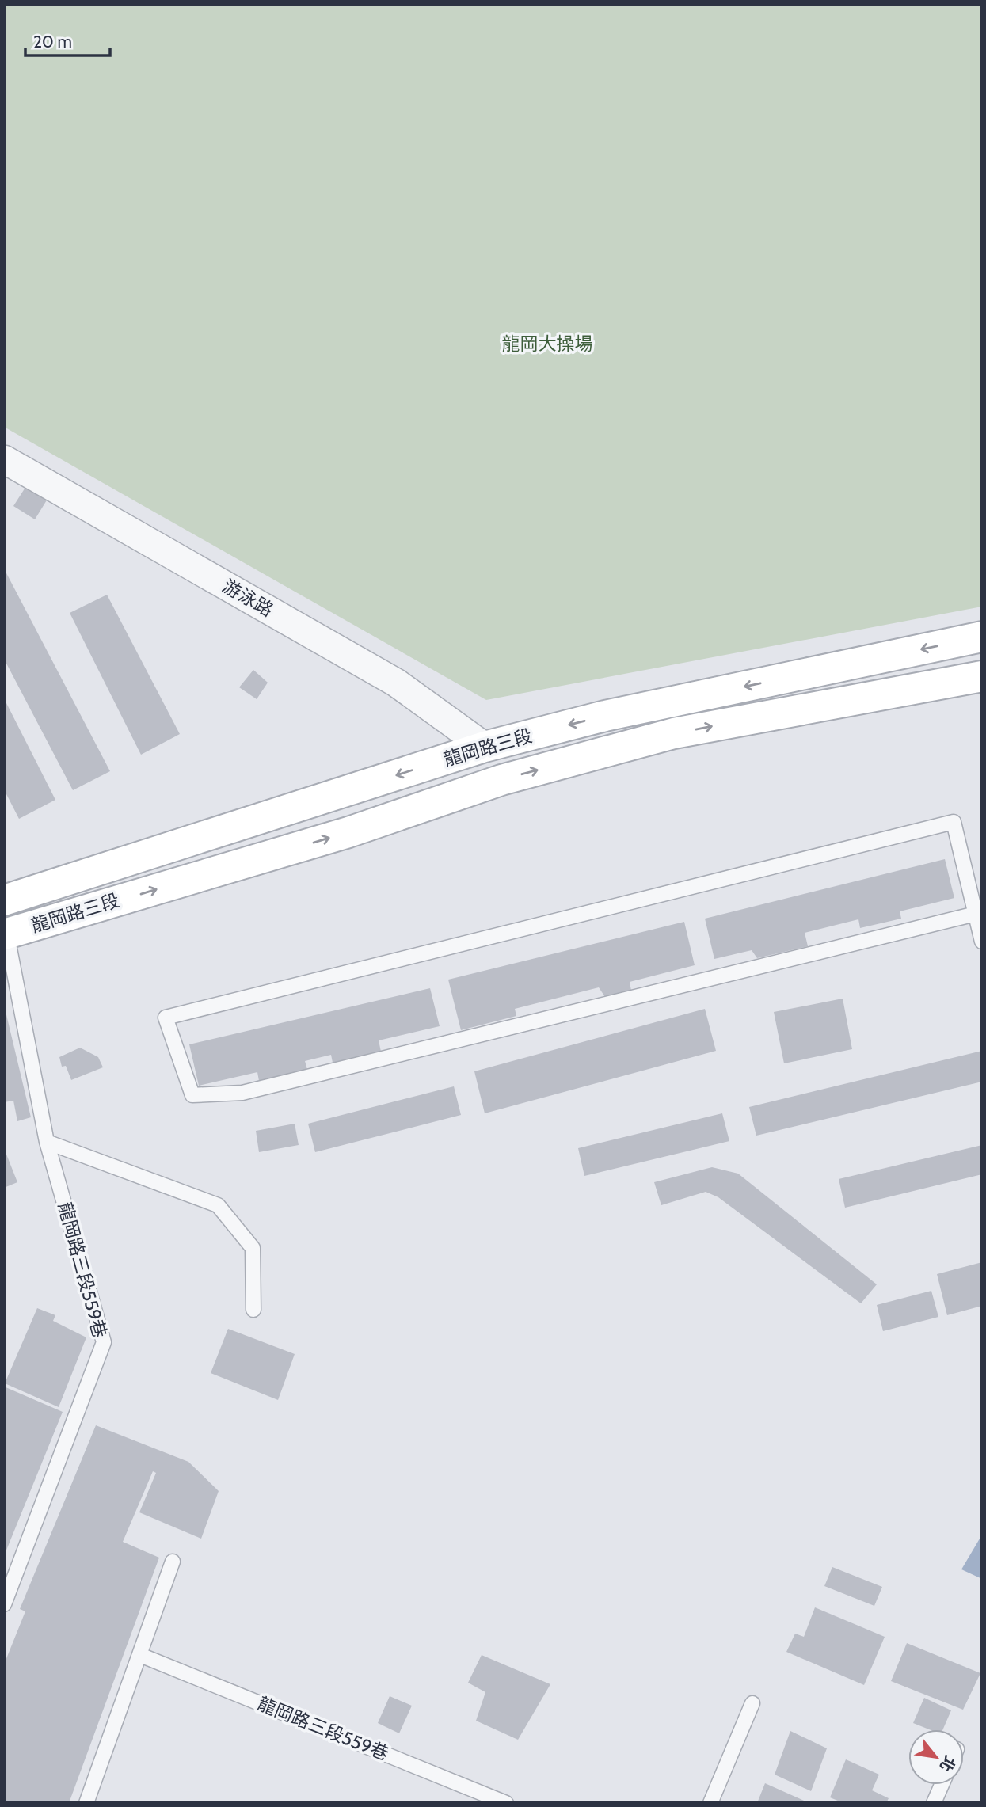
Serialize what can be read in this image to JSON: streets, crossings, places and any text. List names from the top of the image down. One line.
{"streets":{"main road":["龍岡路三段"],"street":["游泳路"],"lane":["龍岡路三段559巷"]},"crossings":[["游泳路","龍岡路三段"],["龍岡路三段","龍岡路三段559巷"]],"parks":["龍岡大操場"],"scale_bar":"20 m","north":"bottom right"}
